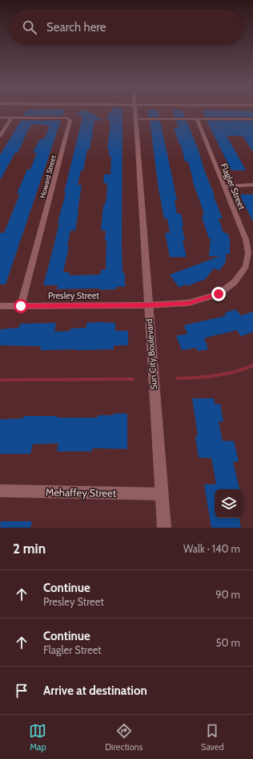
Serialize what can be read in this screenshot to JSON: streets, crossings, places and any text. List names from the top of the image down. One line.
{"streets":{"street":["Howard Street","Flagler Street","Presley Street","Sun City Boulevard","Mehaffey Street"]},"crossings":[["Howard Street","Presley Street"],["Flagler Street","Presley Street"],["Flagler Street","Sun City Boulevard"],["Presley Street","Sun City Boulevard"],["Sun City Boulevard","Mehaffey Street"]],"page":{"search":"Search here","heading":["2 min","Walk · 140 m"],"list":[["Continue","Presley Street","90 m"],["Continue","Flagler Street","50 m"],"Arrive at destination"],"nav":["Map","Directions","Saved"]}}
